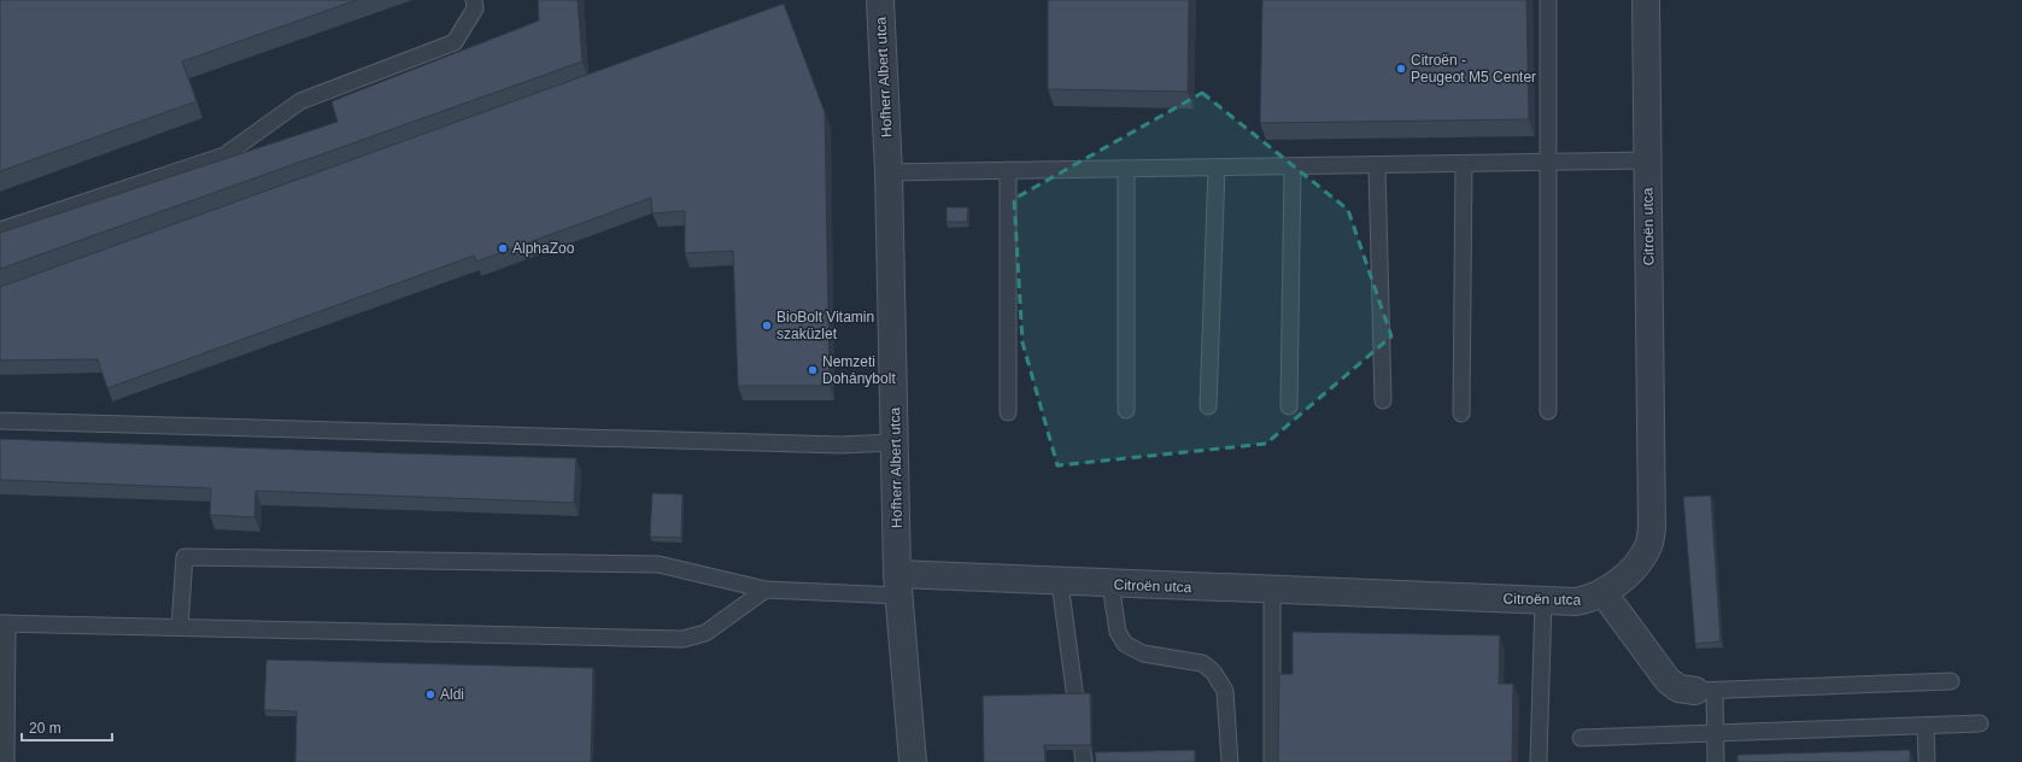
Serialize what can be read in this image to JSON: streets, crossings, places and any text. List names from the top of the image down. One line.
{"streets":{"street":["Hofherr Albert utca","Citroën utca"]},"crossings":[["Hofherr Albert utca","Citroën utca"]],"places":["Citroën - Peugeot M5 Center","AlphaZoo","BioBolt Vitamin szaküzlet","Nemzeti Dohánybolt","Aldi"],"scale_bar":"20 m"}
